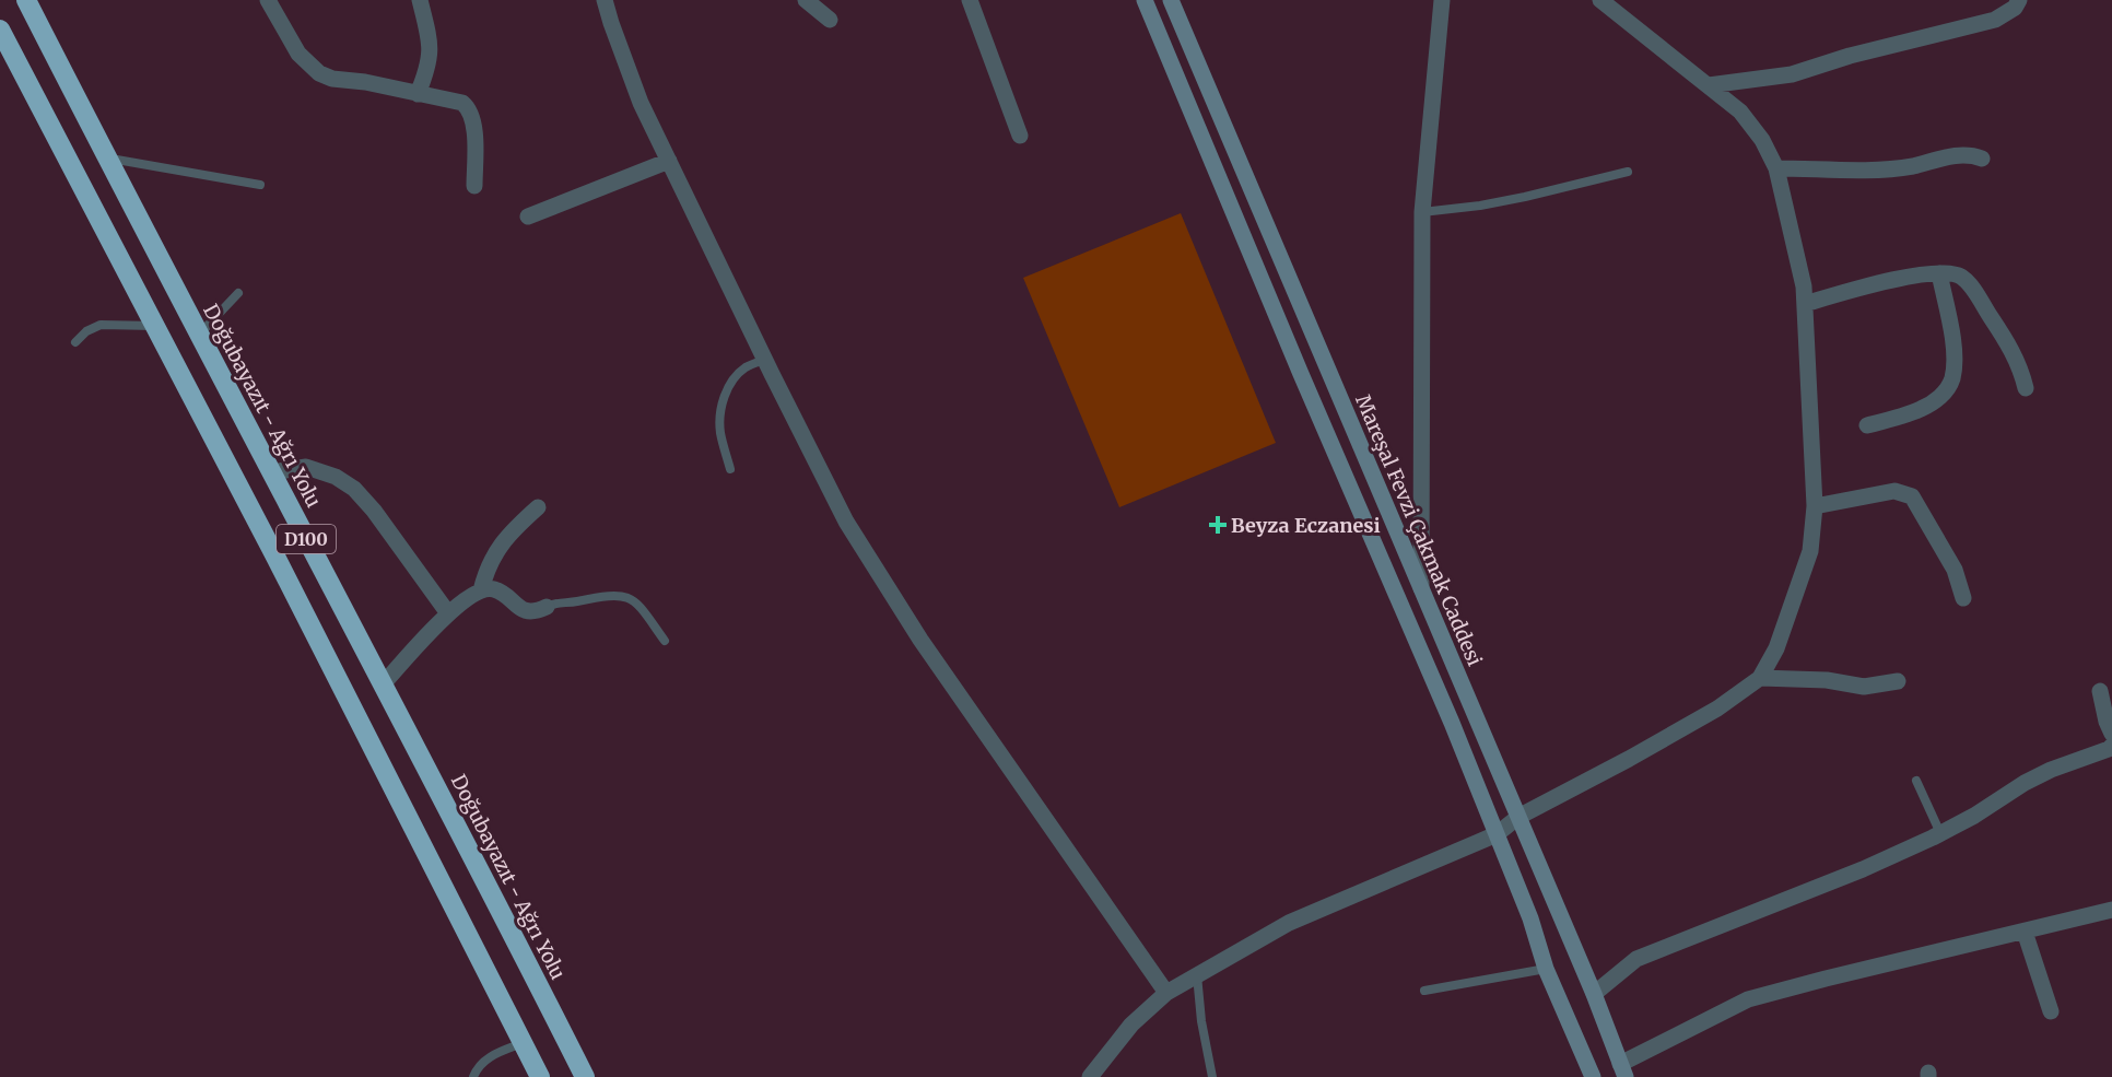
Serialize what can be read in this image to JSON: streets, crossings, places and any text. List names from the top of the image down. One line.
{"streets":{"highway":["Doğubayazıt - Ağrı Yolu","D100"],"street":["Mareşal Fevzi Çakmak Caddesi"]},"places":{"health":["Beyza Eczanesi"]}}
